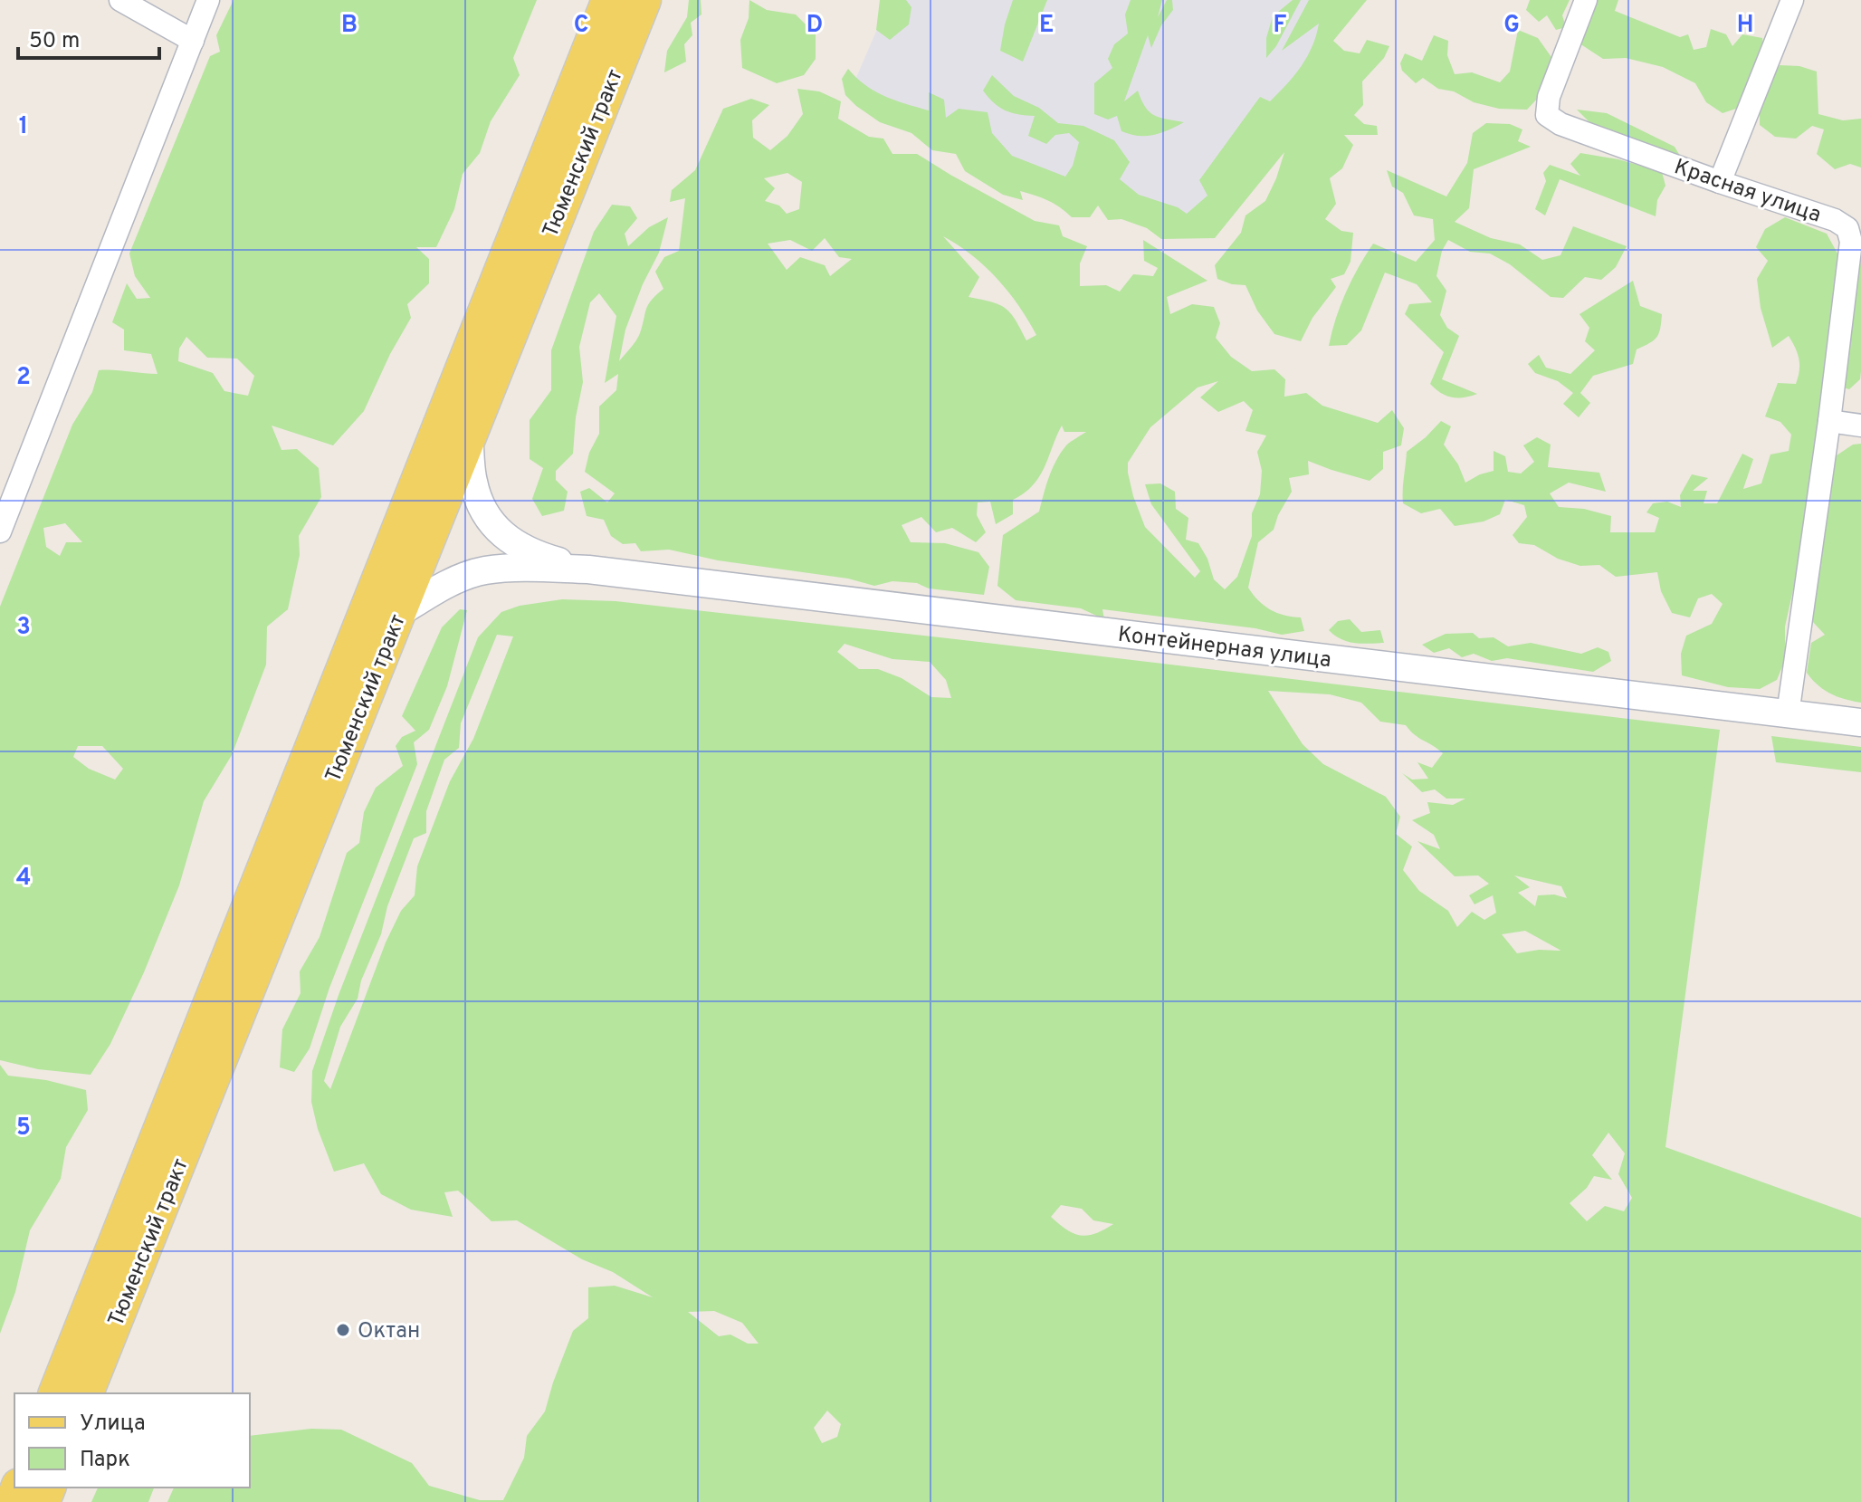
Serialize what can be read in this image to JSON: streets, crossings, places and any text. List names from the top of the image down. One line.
{"streets":{"main road":["Тюменский тракт"],"street":["Красная улица","Контейнерная улица"]},"crossings":[["Тюменский тракт","Контейнерная улица"],["Красная улица","Контейнерная улица"]],"places":["Октан"],"legend":["Улица","Парк"],"scale_bar":"50 m","grid":{"columns":["B","C","D","E","F","G","H"],"rows":["1","2","3","4","5"]}}
